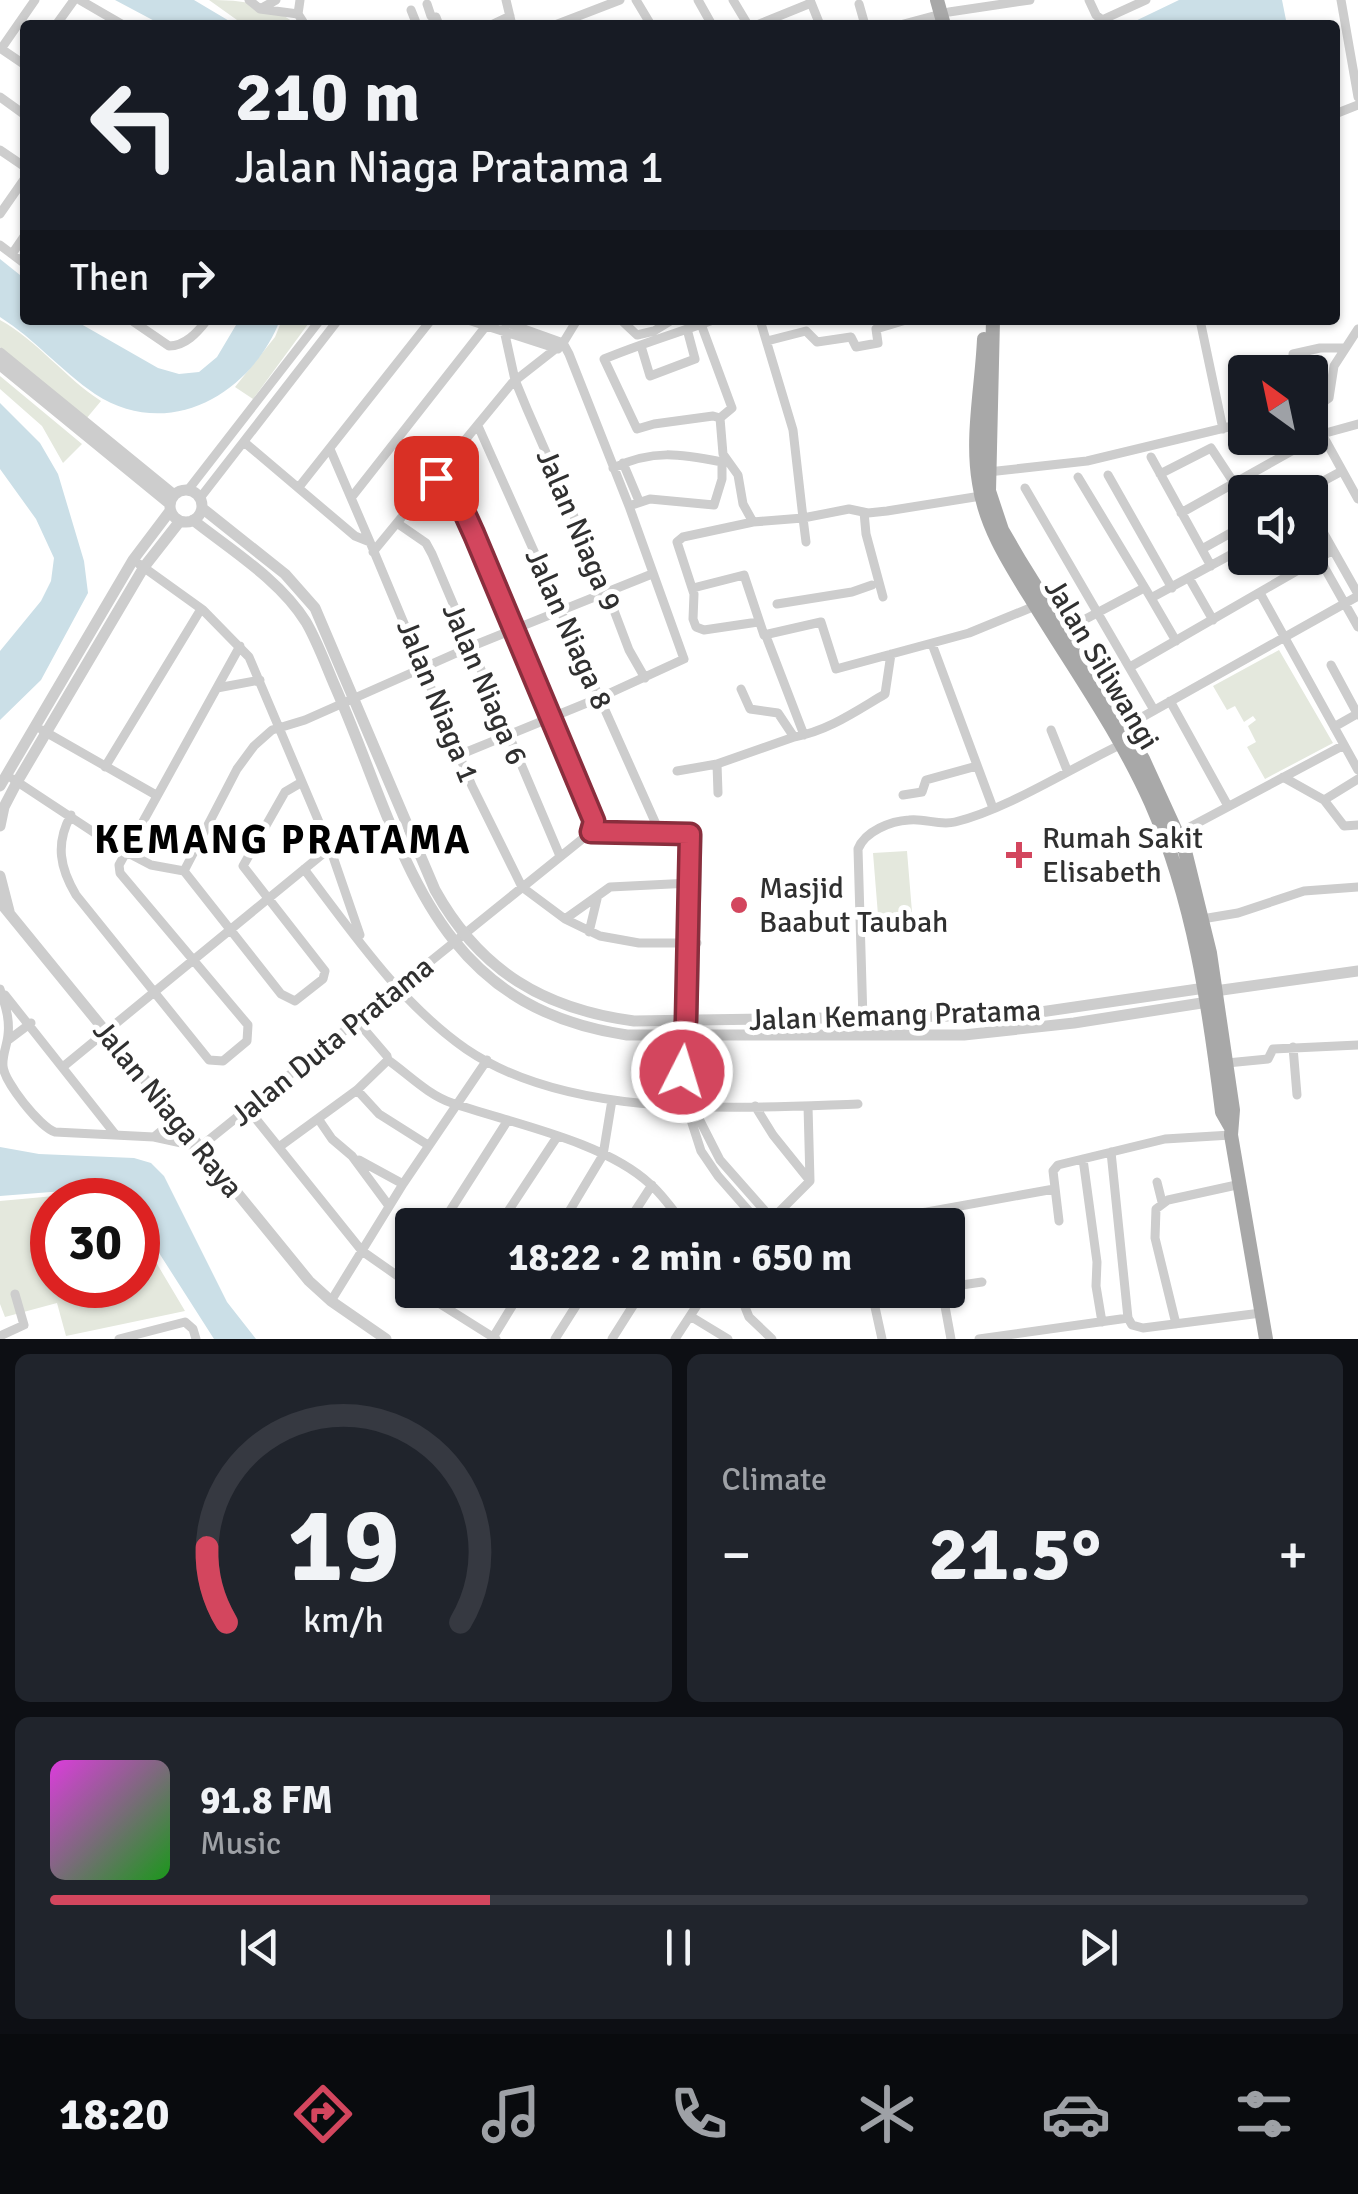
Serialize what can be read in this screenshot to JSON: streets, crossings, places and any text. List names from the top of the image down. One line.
{"streets":{"main road":["Jalan Siliwangi"],"street":["Jalan Niaga 9","Jalan Niaga 8","Jalan Niaga 6","Jalan Niaga 1","Jalan Kemang Pratama","Jalan Duta Pratama","Jalan Niaga Raya"]},"crossings":[["Jalan Siliwangi","Jalan Kemang Pratama"],["Jalan Niaga 6","Jalan Duta Pratama"],["Jalan Niaga 1","Jalan Duta Pratama"],["Jalan Kemang Pratama","Jalan Duta Pratama"],["Jalan Duta Pratama","Jalan Niaga Raya"]],"districts":["KEMANG PRATAMA"],"places":{"health":["Rumah Sakit Elisabeth"],"other":["Masjid Baabut Taubah"]},"north":"top left","page":{"turn":["210 m","Jalan Niaga Pratama 1"],"then":"Then","limit":"30","trip":"18:22 · 2 min · 650 m","tile":"Climate","heat":["−","21.5°","+"],"song":["91.8 FM","Music"],"tabs":"18:20","gauge":["19","km/h"]}}
